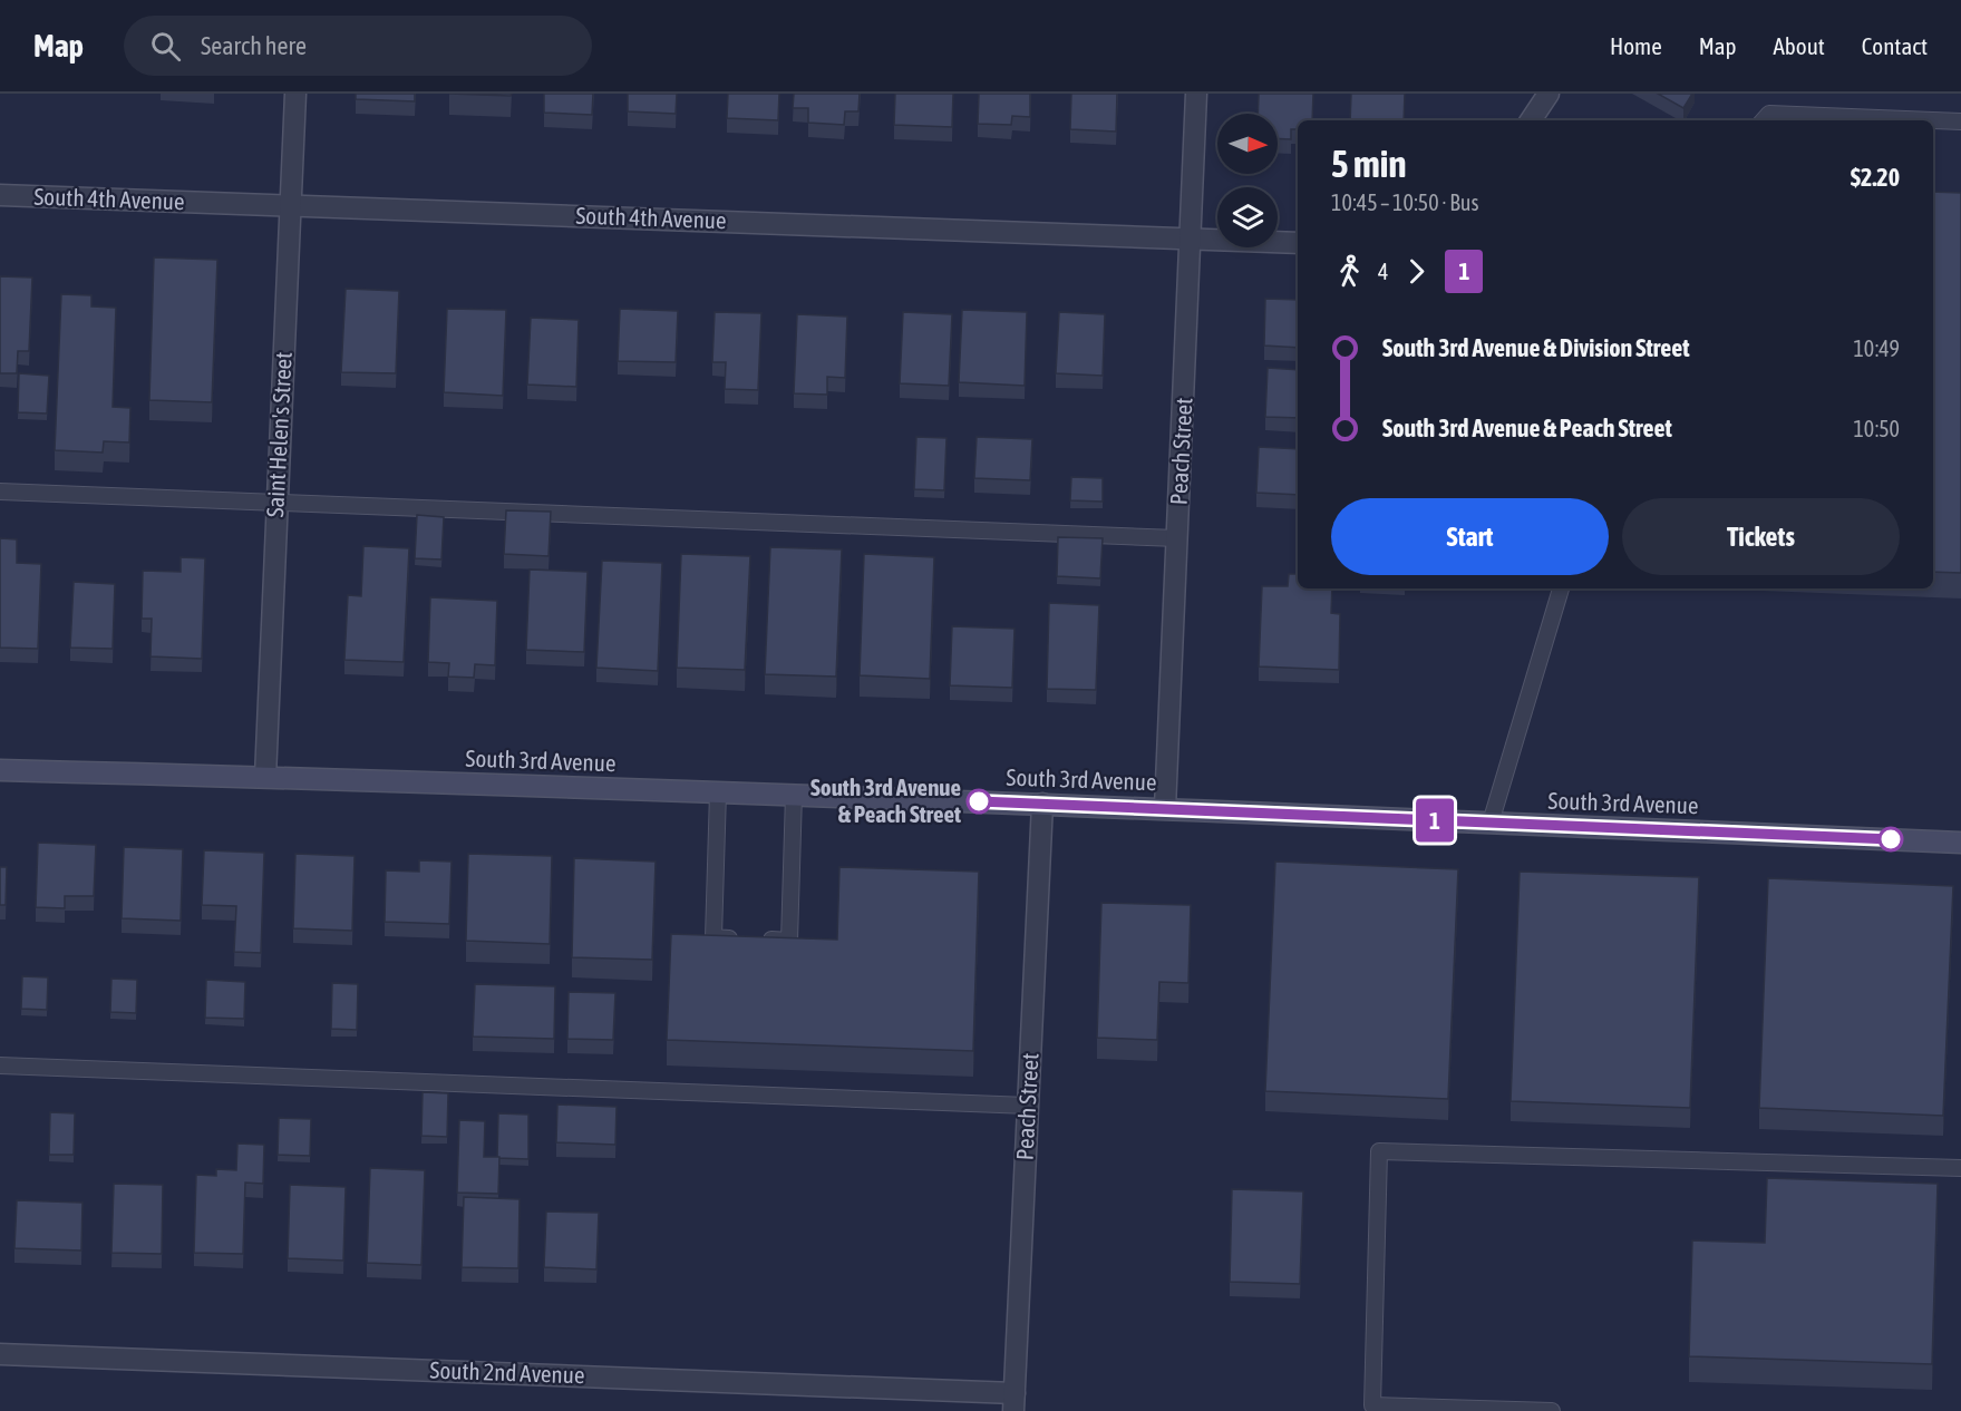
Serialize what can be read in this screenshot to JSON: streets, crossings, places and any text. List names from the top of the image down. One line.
{"streets":{"street":["South 4th Avenue","Saint Helen's Street","Peach Street","South 3rd Avenue","South 2nd Avenue"]},"crossings":[["South 4th Avenue","Saint Helen's Street"],["South 4th Avenue","Peach Street"],["Saint Helen's Street","South 3rd Avenue"],["Peach Street","South 3rd Avenue"],["Peach Street","South 2nd Avenue"]],"places":["South 3rd Avenue & Peach Street"],"lines":["bus line 1"],"north":"right","page":{"header":"Map","search":"Search here","nav":["Home","Map","About","Contact"],"on_map":"1","heading":["5 min","10:45 – 10:50 · Bus","$2.20"],"legs":["4","1"],"list":[{"name":"South 3rd Avenue & Division Street","value":"10:49"},{"name":"South 3rd Avenue & Peach Street","value":"10:50"}],"buttons":["Start","Tickets"]}}
